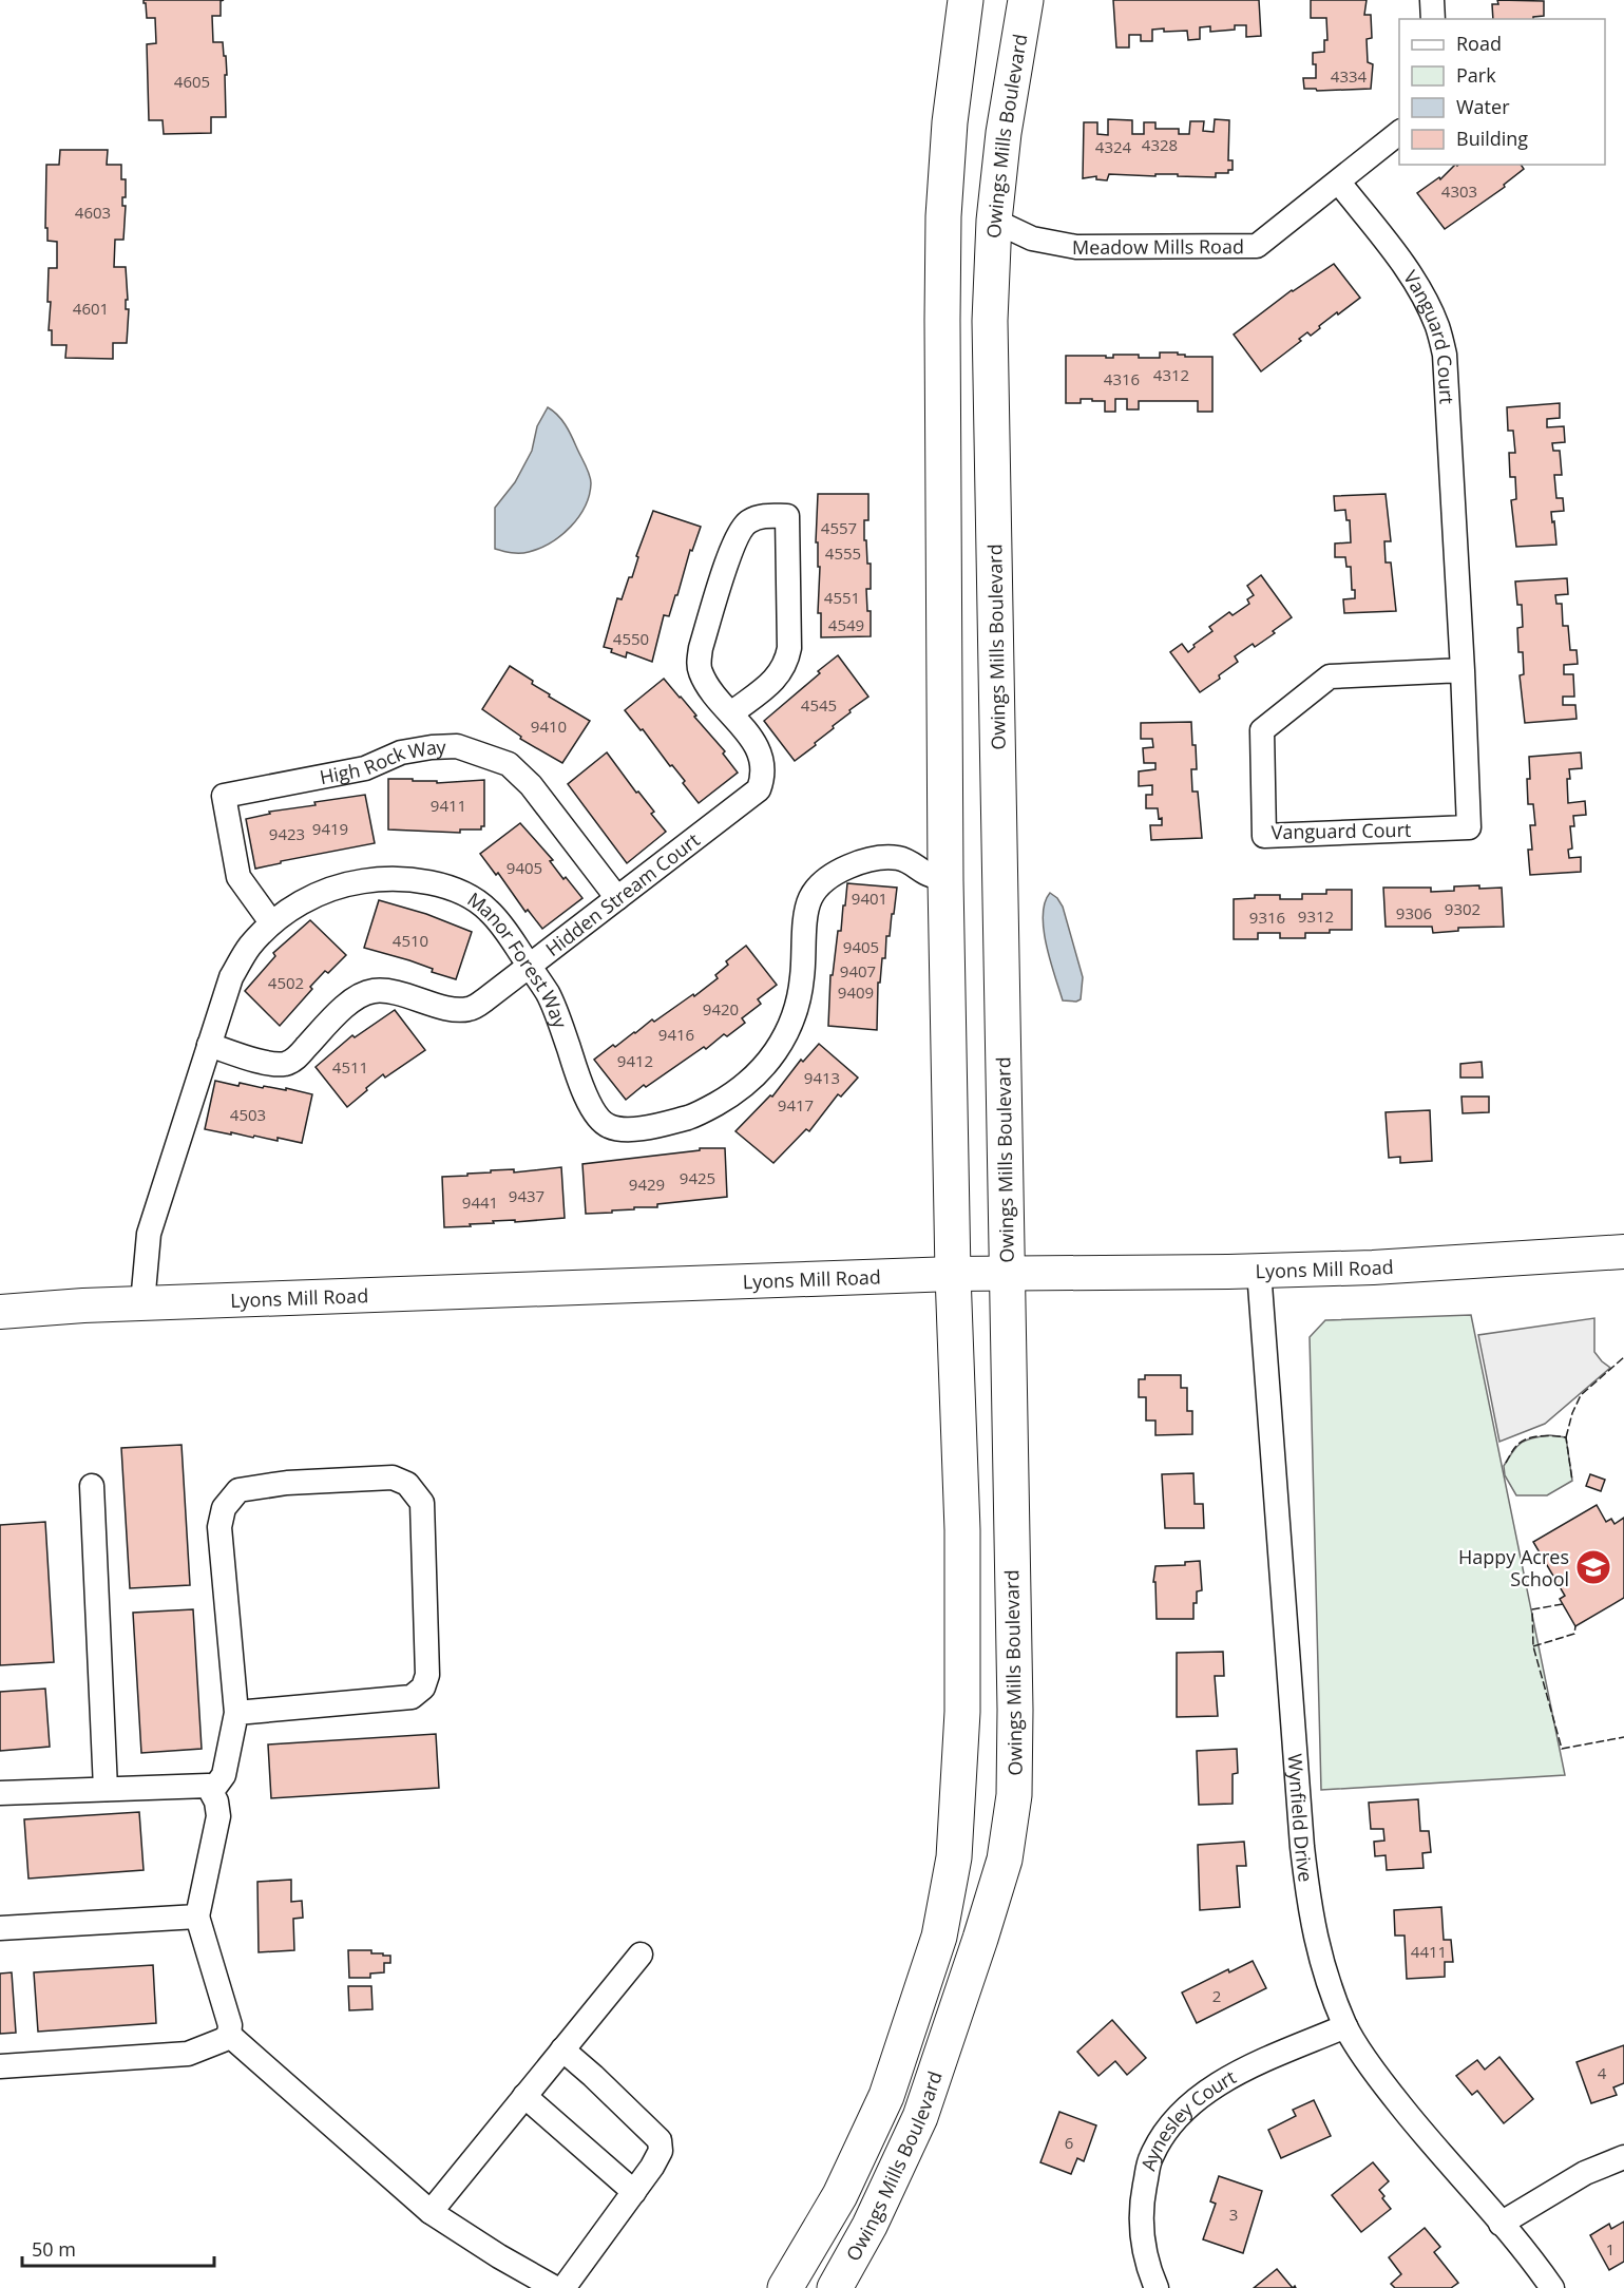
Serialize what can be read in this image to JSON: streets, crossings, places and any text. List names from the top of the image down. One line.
{"streets":{"main road":["Owings Mills Boulevard","Lyons Mill Road"],"street":["Meadow Mills Road","Vanguard Court","High Rock Way","Hidden Stream Court","Manor Forest Way","Wynfield Drive","Aynesley Court"]},"crossings":[["Owings Mills Boulevard","Meadow Mills Road"],["Owings Mills Boulevard","Manor Forest Way"],["Owings Mills Boulevard","Lyons Mill Road"],["Meadow Mills Road","Vanguard Court"],["High Rock Way","Hidden Stream Court"],["High Rock Way","Manor Forest Way"],["Hidden Stream Court","Manor Forest Way"],["Manor Forest Way","Lyons Mill Road"],["Lyons Mill Road","Wynfield Drive"],["Wynfield Drive","Aynesley Court"]],"places":{"school or university":["Happy Acres School"]},"house_numbers":["4334","4605","4328","4324","4303","4603","4601","4312","4316","4557","4555","4551","4549","4550","4545","9410","9411","9419","9423","9405","9401","9302","9306","9312","9316","4510","9405","9407","4502","9409","9420","9416","9412","4511","9413","9417","4503","9425","9429","9437","9441","4411","2","4","6","3","1"],"legend":["Road","Park","Water","Building"],"scale_bar":"50 m"}
